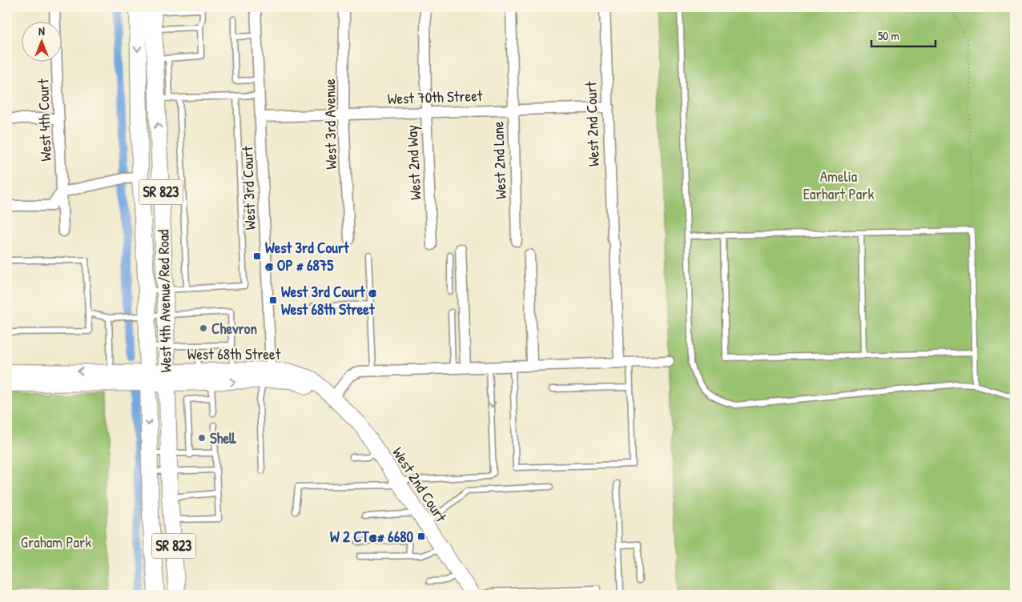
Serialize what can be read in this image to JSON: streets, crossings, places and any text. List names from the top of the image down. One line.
{"streets":{"main road":["West 2nd Court","SR 823","West 4th Avenue/Red Road","West 68th Street"],"street":["West 70th Street","West 4th Court","West 3rd Avenue","West 2nd Lane","West 2nd Way","West 3rd Court"]},"crossings":[["West 70th Street","West 3rd Avenue"],["West 70th Street","West 2nd Court"],["West 70th Street","West 2nd Lane"],["West 70th Street","West 2nd Way"],["West 70th Street","West 3rd Court"],["West 2nd Court","West 68th Street"],["West 3rd Court","West 68th Street"],["West 4th Avenue/Red Road","West 68th Street"]],"parks":["Amelia Earhart Park","Graham Park"],"places":{"transit":["West 3rd Court @ OP # 6875","West 3rd Court @ West 68th Street","W 2 CT@# 6680"],"other":["Chevron","Shell"]},"scale_bar":"50 m","north":"top"}
